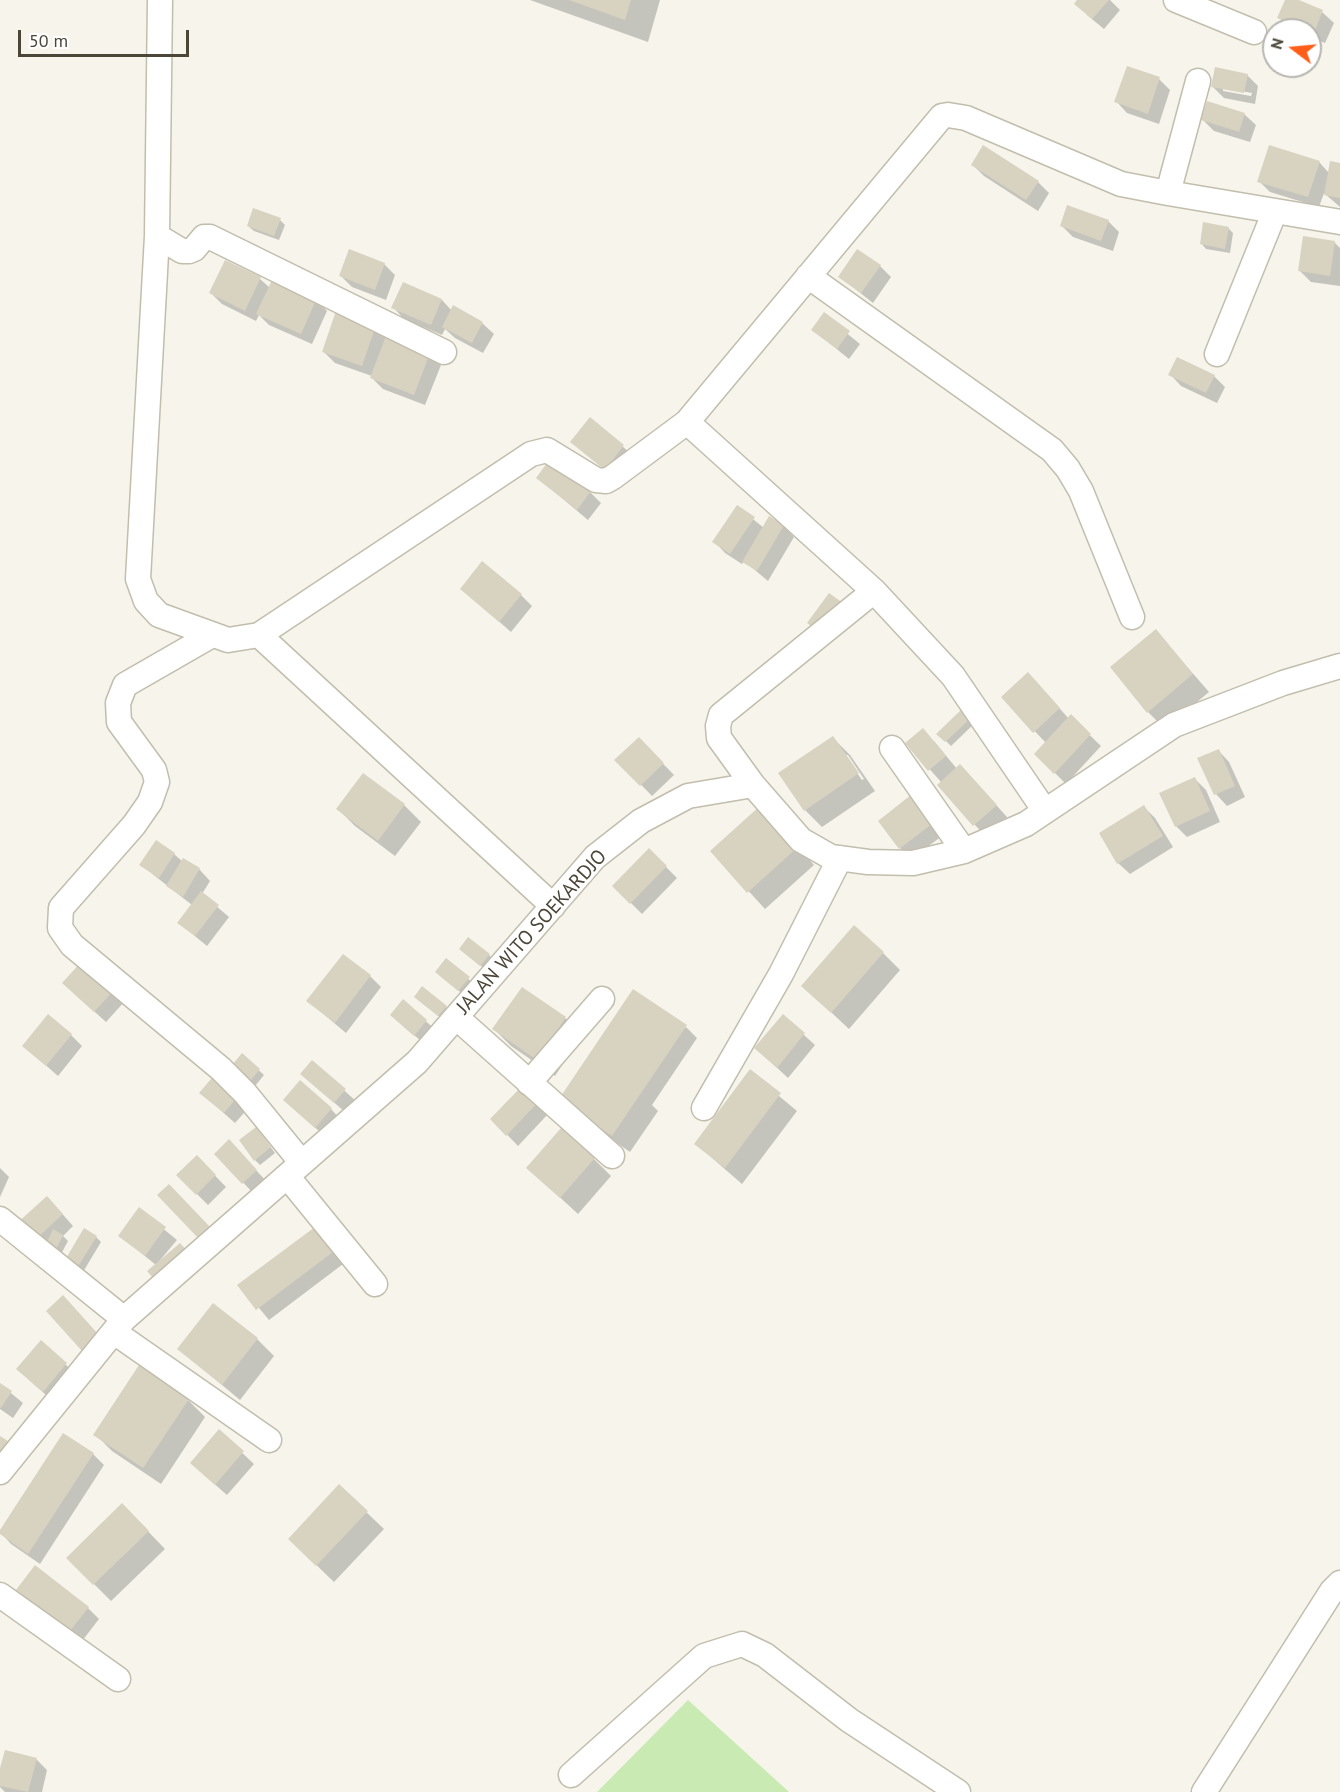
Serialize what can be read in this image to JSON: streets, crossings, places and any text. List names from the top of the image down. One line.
{"streets":{"street":["JALAN WITO SOEKARDJO"]},"scale_bar":"50 m","north":"left"}
